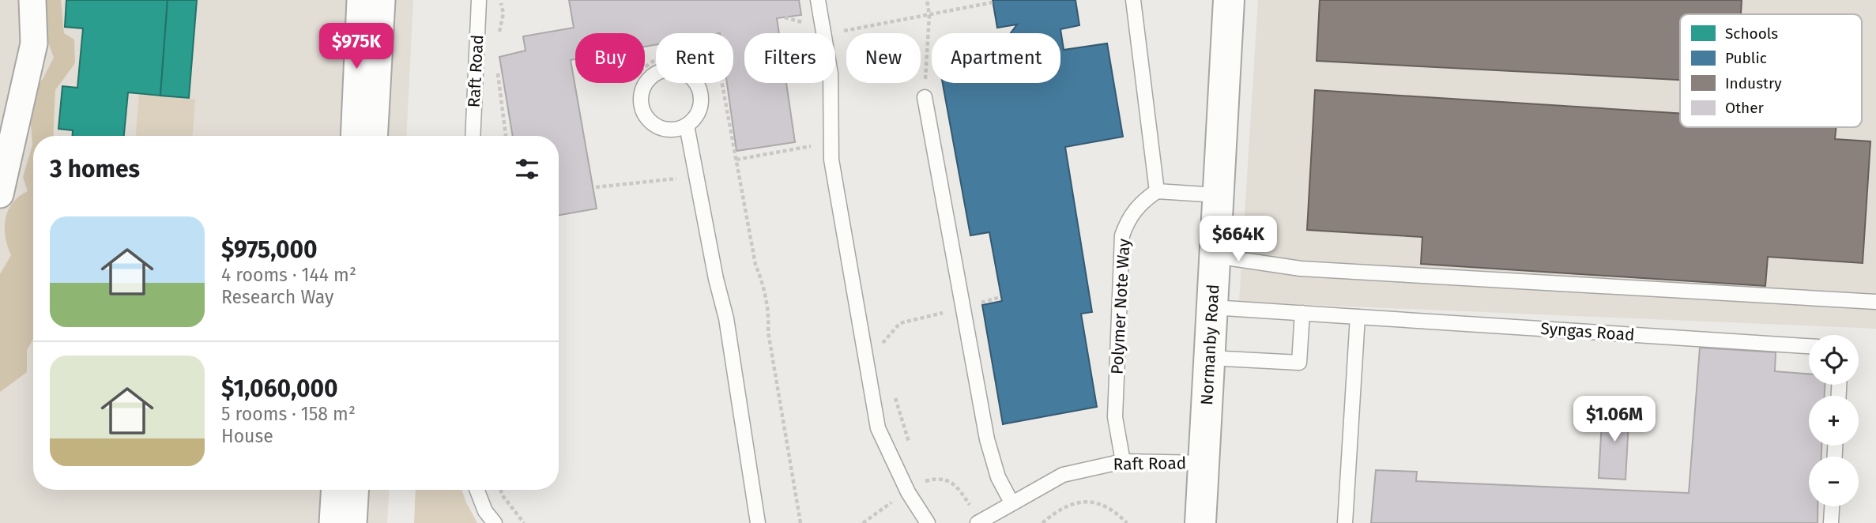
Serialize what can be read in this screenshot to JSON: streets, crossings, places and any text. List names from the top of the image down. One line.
{"streets":{"street":["Normanby Road"],"lane":["Raft Road","Polymer Note Way","Syngas Road"]},"crossings":[["Raft Road","Polymer Note Way"],["Raft Road","Normanby Road"],["Syngas Road","Normanby Road"]],"legend":["Schools","Public","Industry","Other"],"page":{"price":["$975K","$664K","$1.06M"],"chip":["Buy","Rent","Filters","New","Apartment"],"heading":"3 homes","list":[{"name":"$975,000","note":"4 rooms · 144 m² · Research Way"},{"name":"$1,060,000","note":"5 rooms · 158 m² · House"}],"map_buttons":["+","−"]}}
